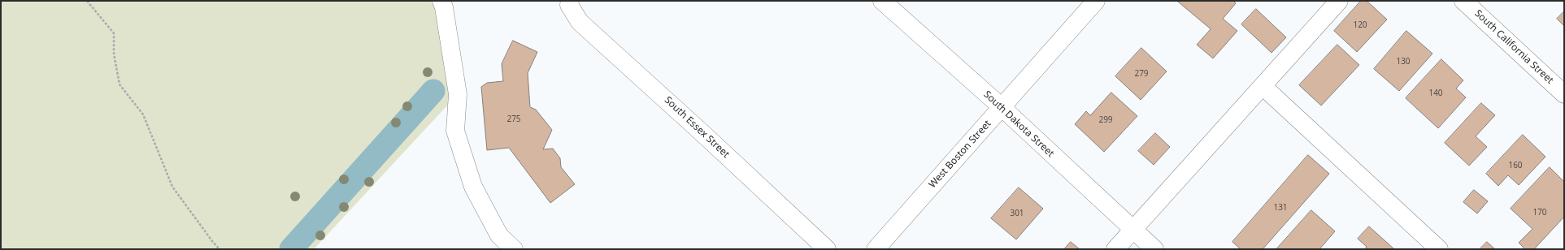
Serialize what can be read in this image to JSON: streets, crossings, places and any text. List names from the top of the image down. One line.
{"streets":{"street":["South California Street","South Dakota Street","South Essex Street","West Boston Street"]},"crossings":[["South Dakota Street","West Boston Street"]],"house_numbers":["120","130","279","140","275","299","160","131","170","301"]}
